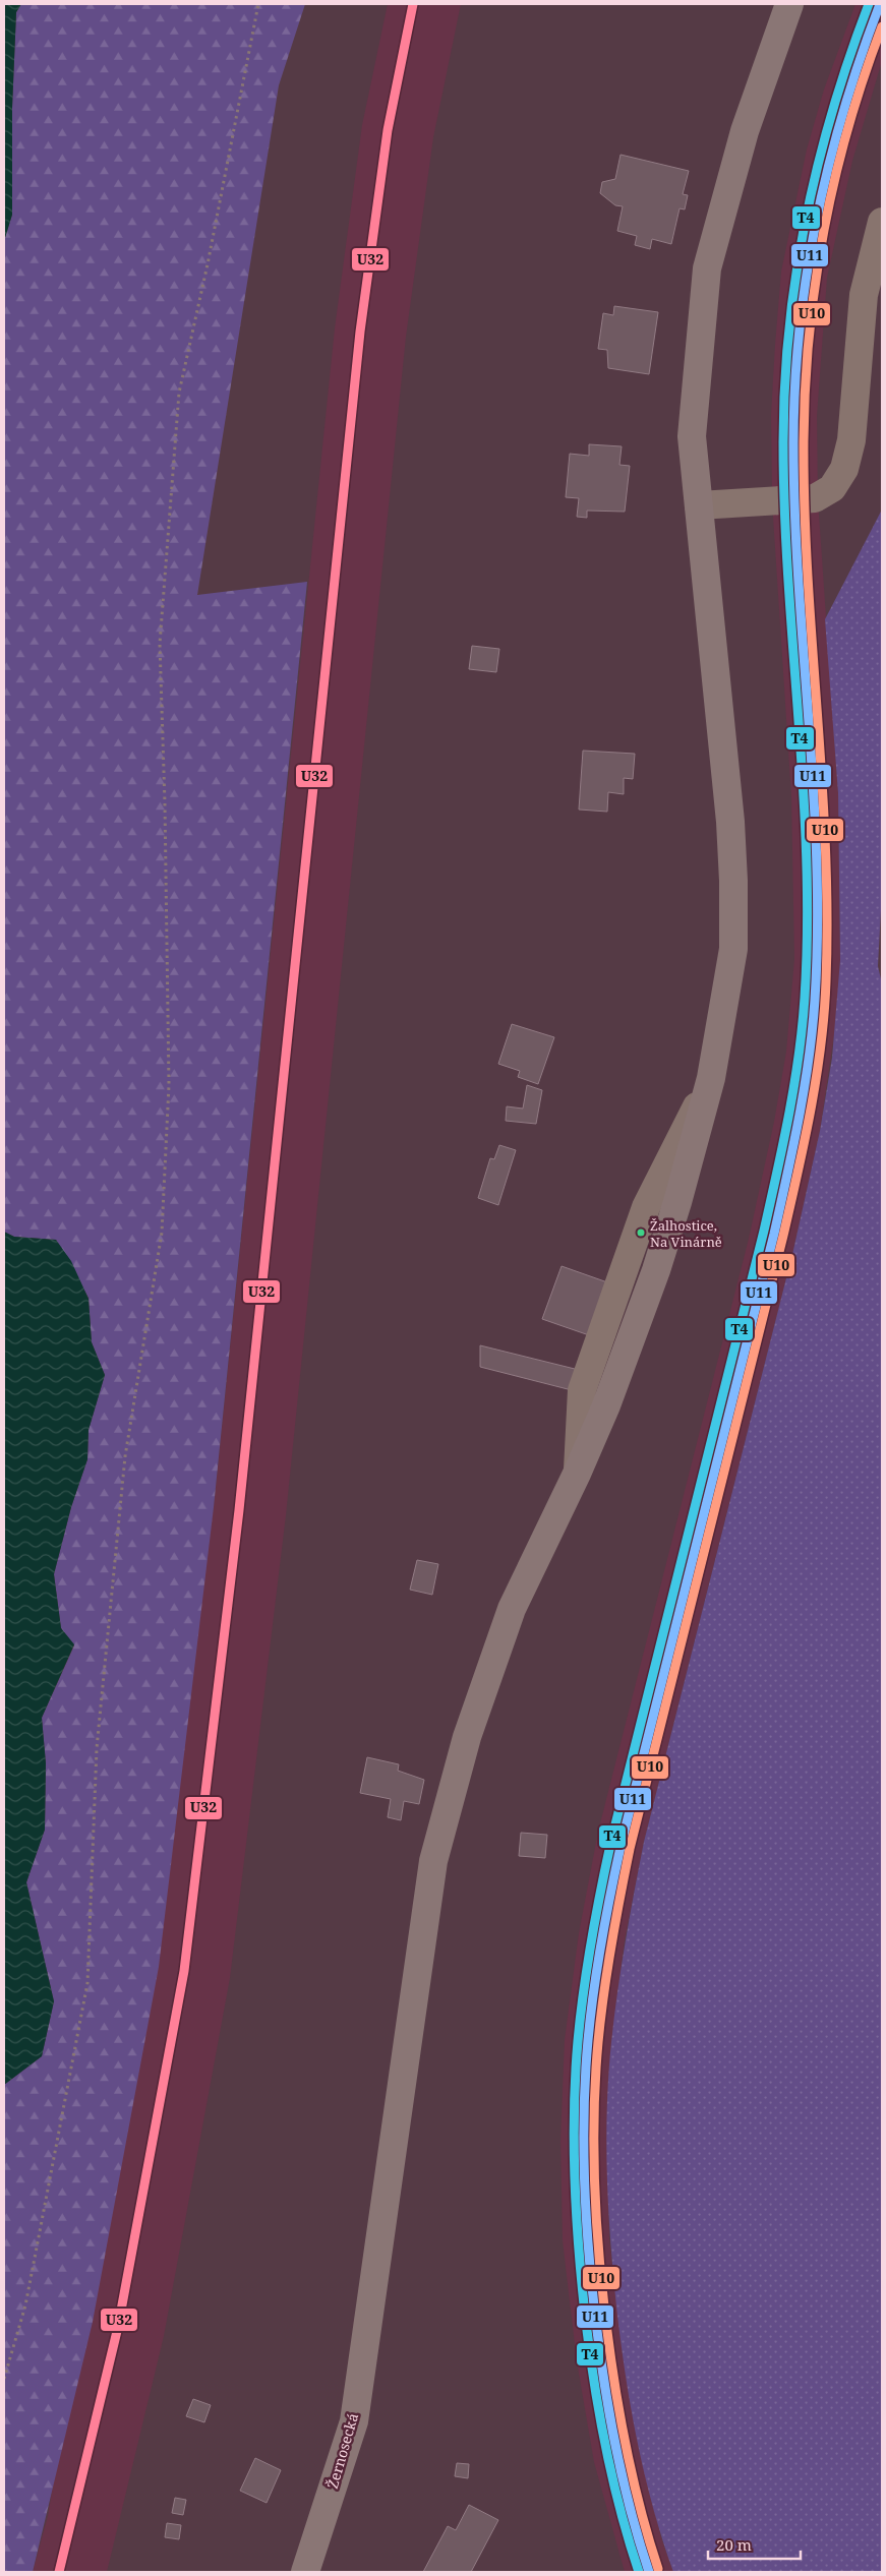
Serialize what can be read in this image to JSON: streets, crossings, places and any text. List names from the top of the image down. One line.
{"streets":{"main road":["Žernosecká"]},"places":["Žalhostice, Na Vinárně"],"lines":["transit line U11","transit line U32","transit line T4","transit line U10"],"scale_bar":"20 m"}
